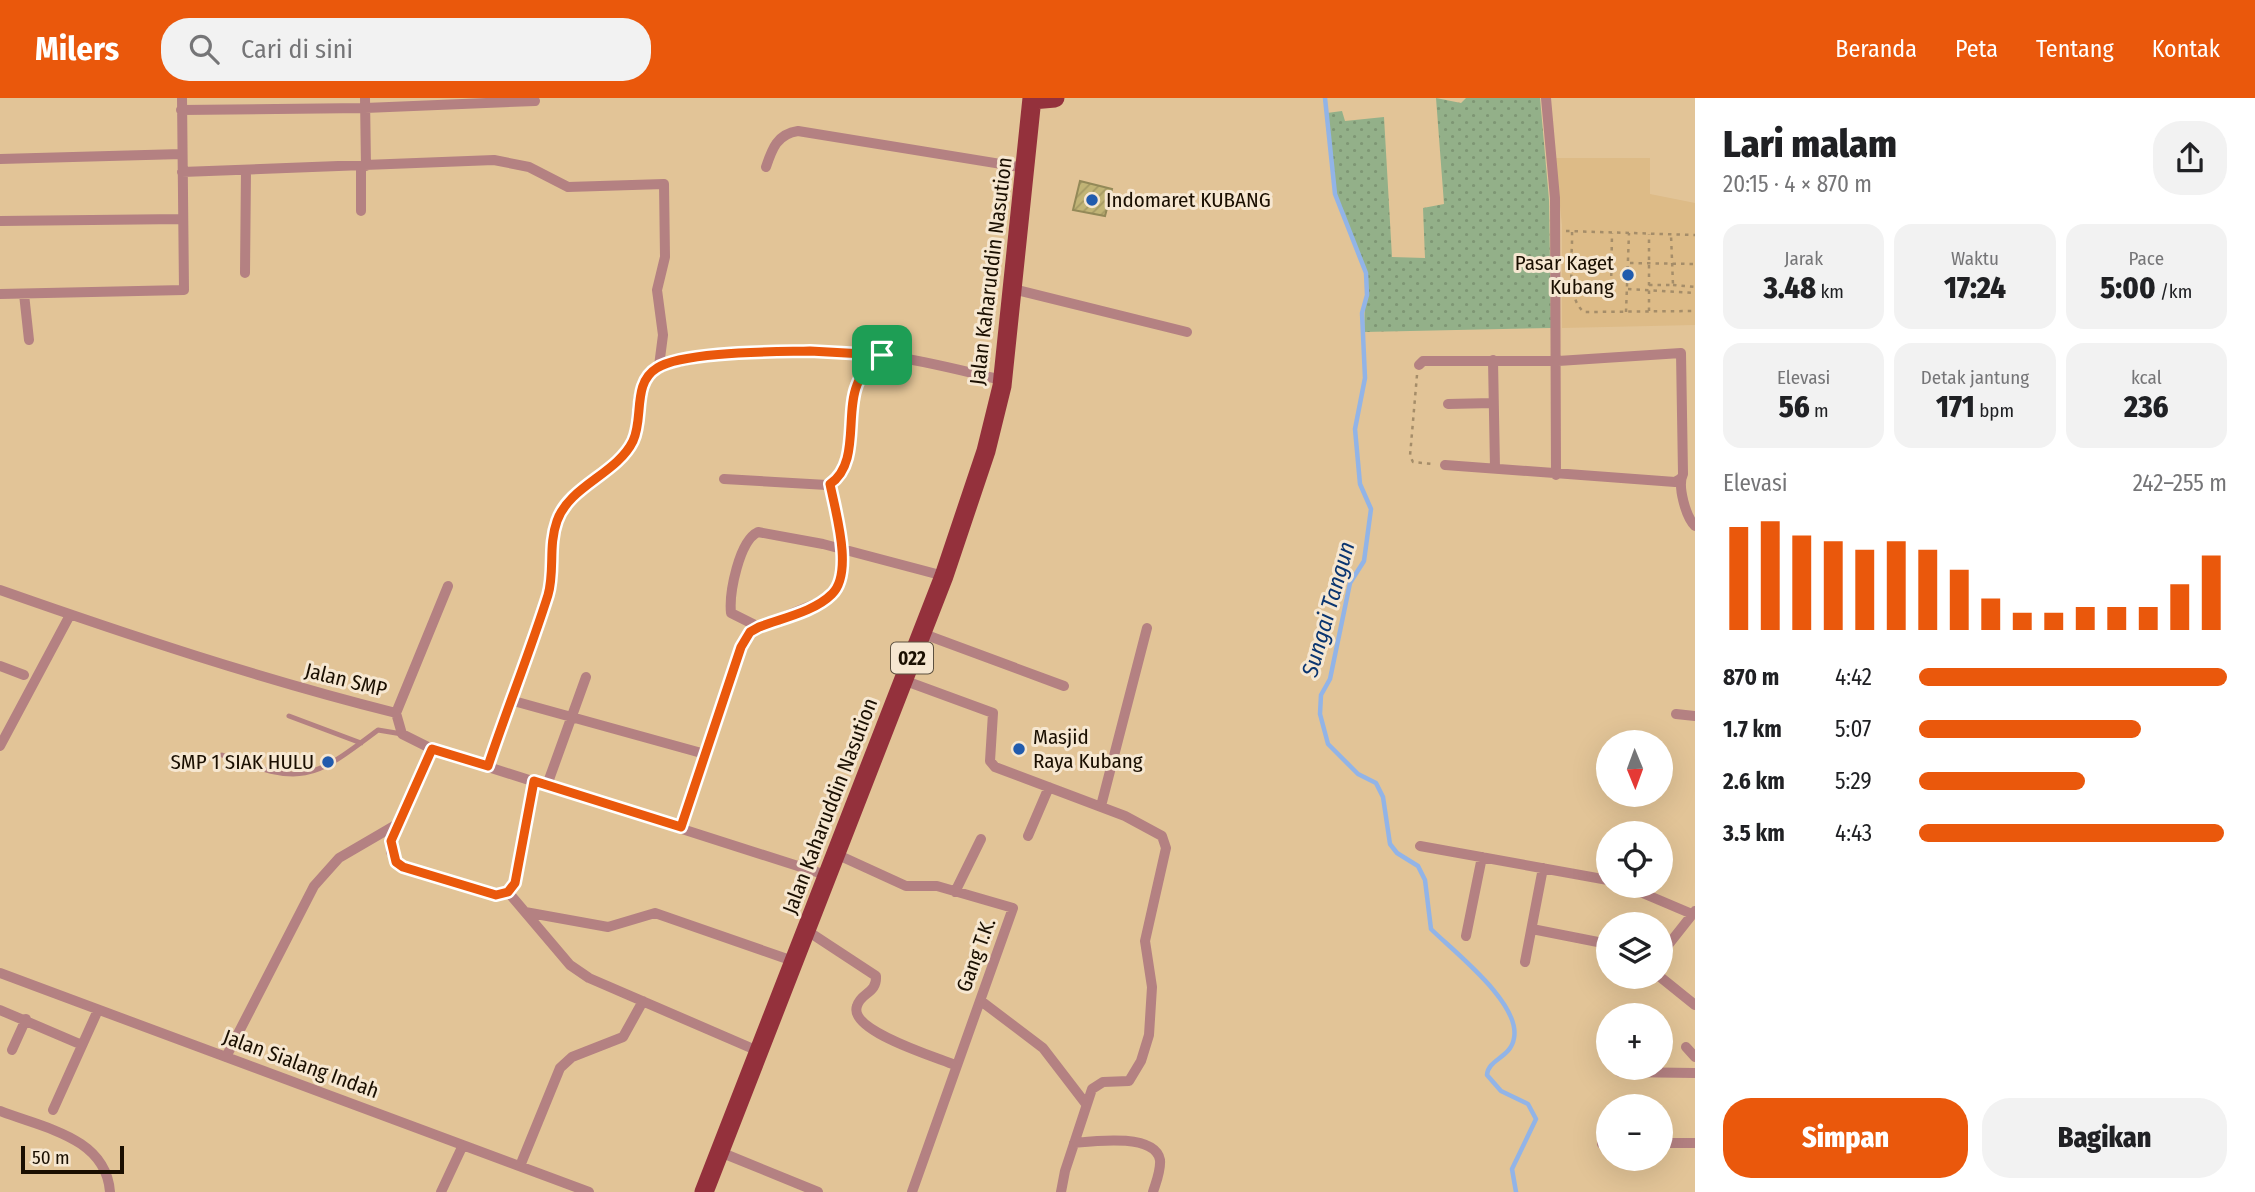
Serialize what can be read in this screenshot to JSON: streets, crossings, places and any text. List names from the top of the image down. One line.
{"streets":{"highway":["Jalan Kaharuddin Nasution","022"],"street":["Jalan SMP","Gang T.K.","Jalan Sialang Indah"]},"crossings":[["Jalan Kaharuddin Nasution","Gang T.K."]],"water":["Sungai Tangun"],"places":["Indomaret KUBANG","Pasar Kaget Kubang","Masjid Raya Kubang","SMP 1 SIAK HULU"],"scale_bar":"50 m","north":"bottom","page":{"header":"Milers","search":"Cari di sini","nav":["Beranda","Peta","Tentang","Kontak"],"heading":["Lari malam","20:15 · 4 × 870 m"],"stats":[["Jarak","3.48 km"],["Waktu","17:24"],["Pace","5:00 /km"],["Elevasi","56 m"],["Detak jantung","171 bpm"],["kcal","236"]],"chart":["Elevasi","242–255 m"],"list":[{"name":"870 m","note":"4:42"},{"name":"1.7 km","note":"5:07"},{"name":"2.6 km","note":"5:29"},{"name":"3.5 km","note":"4:43"}],"map_buttons":["+","−"],"buttons":["Simpan","Bagikan"],"scale":"50 m"}}
